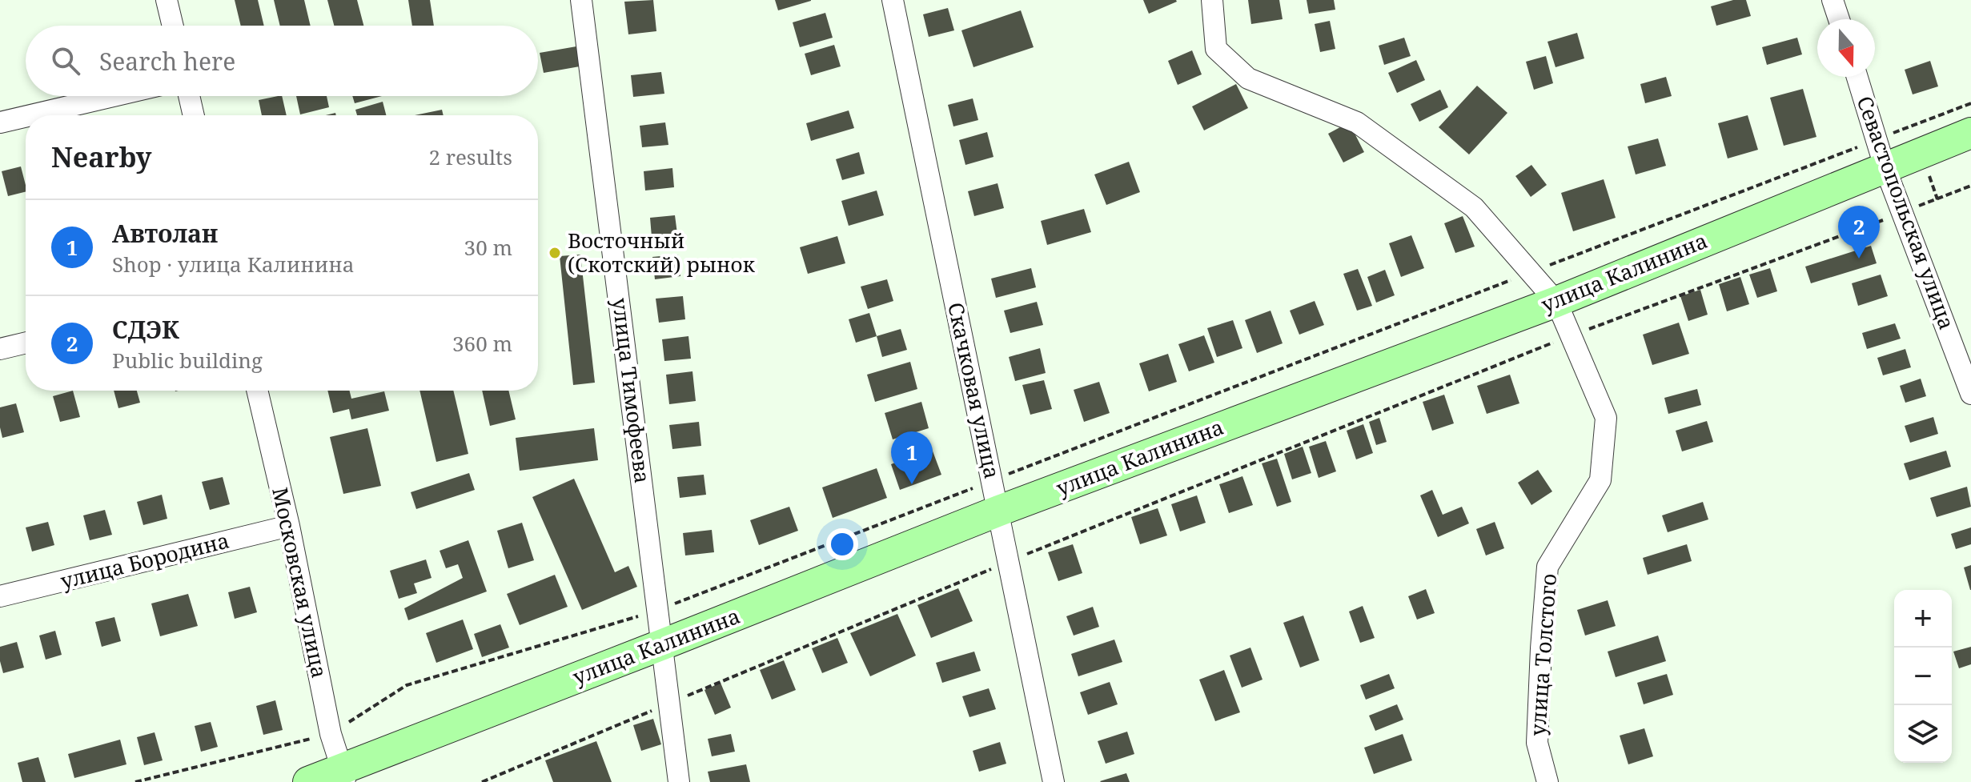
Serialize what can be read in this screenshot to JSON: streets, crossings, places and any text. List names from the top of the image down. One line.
{"streets":{"main road":["улица Калинина"],"street":["Севастопольская улица","улица Тимофеева","Скачковая улица","улица Бородина","Московская улица","улица Толстого"]},"crossings":[["Севастопольская улица","улица Калинина"],["улица Калинина","улица Тимофеева"],["улица Калинина","Скачковая улица"],["улица Калинина","Московская улица"],["улица Калинина","улица Толстого"],["улица Бородина","Московская улица"]],"places":["Восточный (Скотский) рынок"],"north":"bottom","page":{"search":"Search here","heading":["Nearby","2 results"],"list":[{"mark":"1","name":"Автолан","note":"Shop · улица Калинина","value":"30 m"},{"mark":"2","name":"СДЭК","note":"Public building","value":"360 m"}],"pins":["2","1"],"map_buttons":["+","−"]}}
